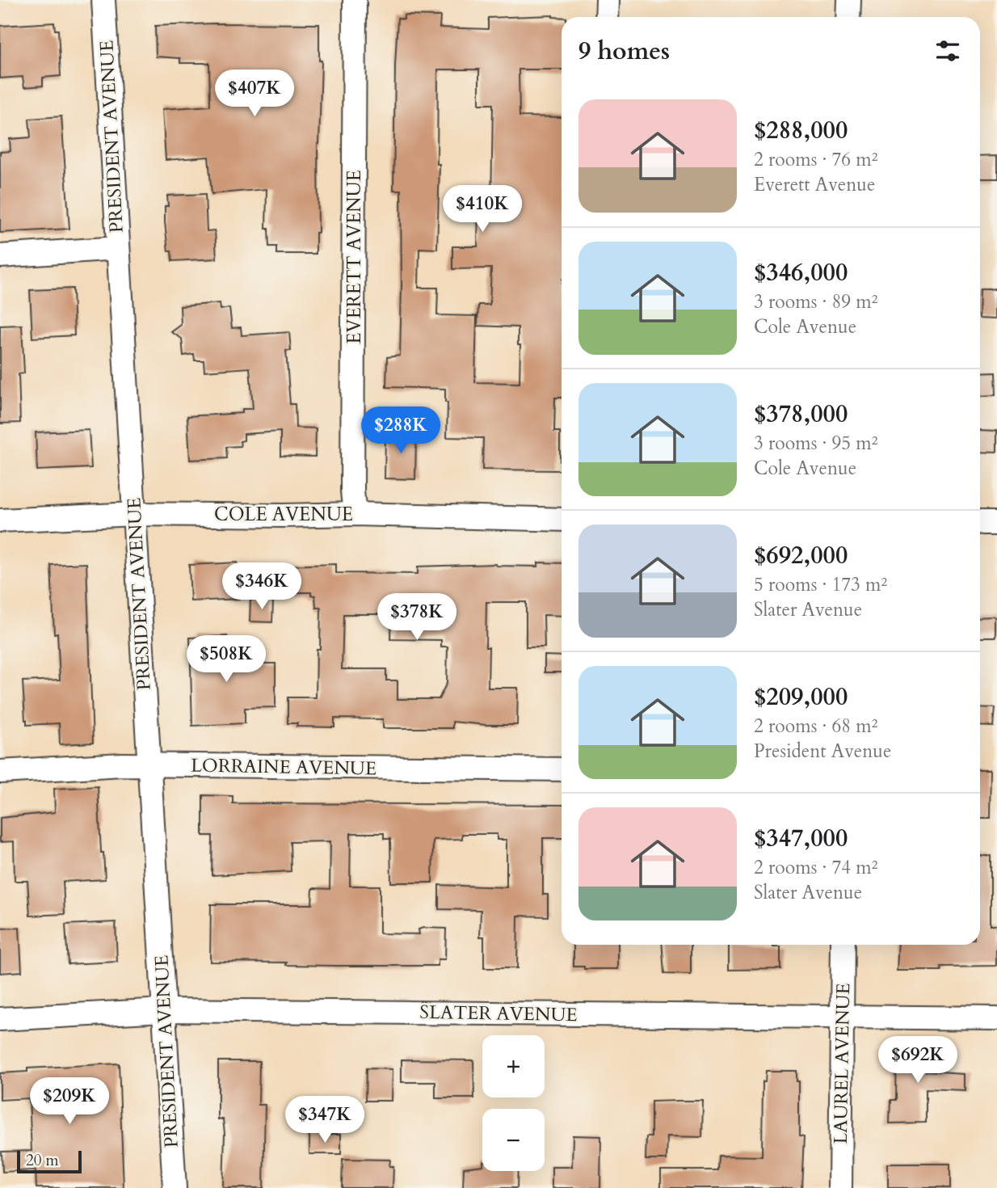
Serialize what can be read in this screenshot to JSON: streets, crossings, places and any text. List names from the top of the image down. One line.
{"streets":{"street":["PRESIDENT AVENUE","EVERETT AVENUE","COLE AVENUE","LORRAINE AVENUE","SLATER AVENUE","LAUREL AVENUE"]},"crossings":[["PRESIDENT AVENUE","COLE AVENUE"],["PRESIDENT AVENUE","LORRAINE AVENUE"],["PRESIDENT AVENUE","SLATER AVENUE"],["EVERETT AVENUE","COLE AVENUE"],["SLATER AVENUE","LAUREL AVENUE"]],"scale_bar":"20 m","page":{"heading":"9 homes","price":["$407K","$410K","$288K","$346K","$378K","$508K","$692K","$209K","$347K"],"list":[{"name":"$288,000","note":"2 rooms · 76 m² · Everett Avenue"},{"name":"$346,000","note":"3 rooms · 89 m² · Cole Avenue"},{"name":"$378,000","note":"3 rooms · 95 m² · Cole Avenue"},{"name":"$692,000","note":"5 rooms · 173 m² · Slater Avenue"},{"name":"$209,000","note":"2 rooms · 68 m² · President Avenue"},{"name":"$347,000","note":"2 rooms · 74 m² · Slater Avenue"}],"map_buttons":["+","−"],"scale":"20 m"}}
